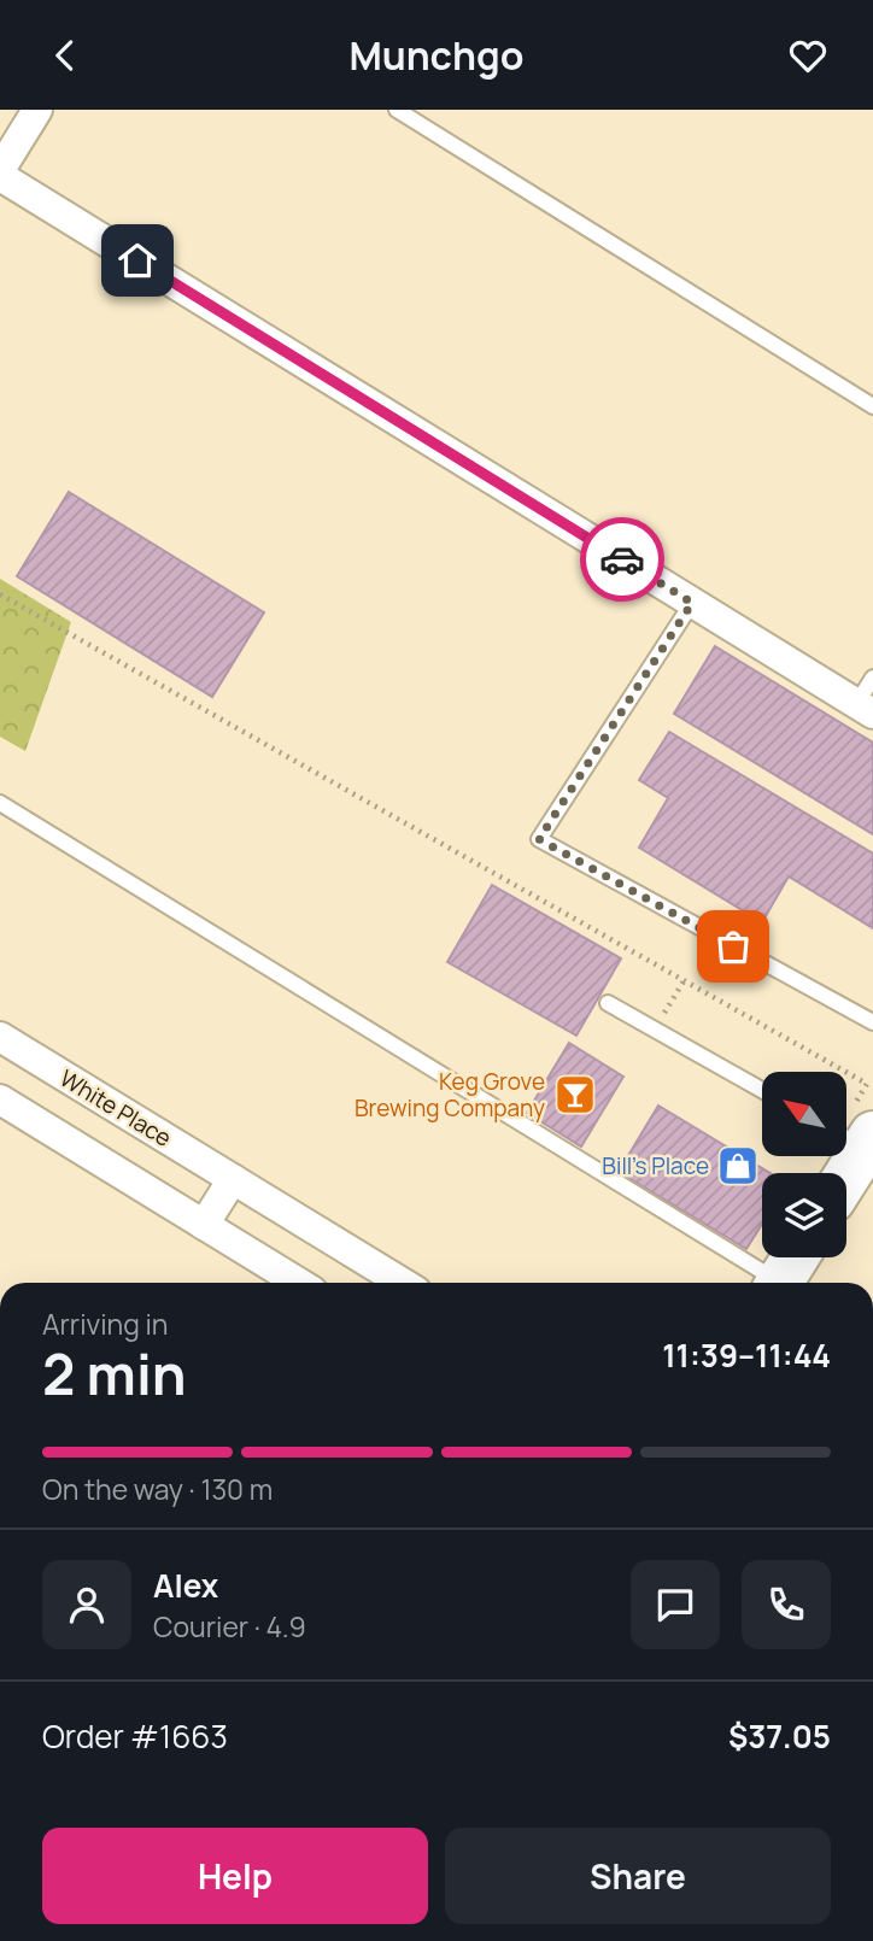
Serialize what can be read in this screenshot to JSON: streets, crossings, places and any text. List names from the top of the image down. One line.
{"streets":{"street":["White Place"]},"places":{"bar":["Keg Grove Brewing Company"],"shop":["Bill's Place"]},"north":"top left","page":{"header":"Munchgo","heading":["2 min","Arriving in","11:39–11:44"],"panel":["Alex","Courier · 4.9","Order #1663","$37.05"],"bar":"On the way · 130 m","buttons":["Help","Share"]}}
